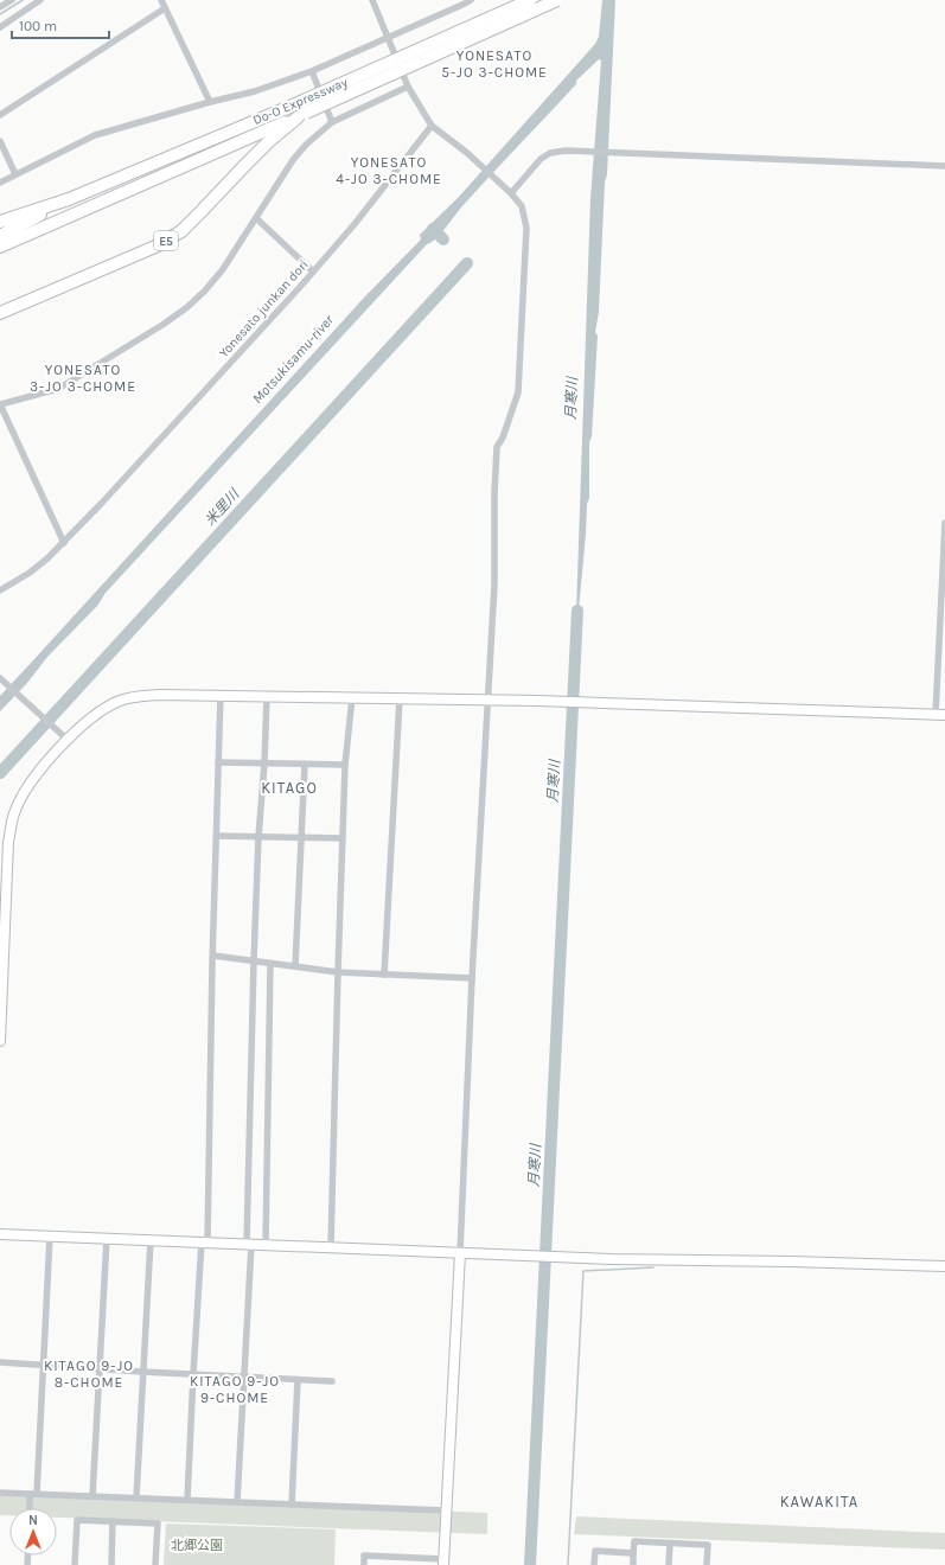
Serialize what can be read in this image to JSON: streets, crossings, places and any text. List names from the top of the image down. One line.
{"streets":{"highway":["Do-O Expressway","E5"],"street":["Yonesato junkan dori"]},"crossings":[["Do-O Expressway","E5"]],"districts":["YONESATO 5-JO 3-CHOME","YONESATO 4-JO 3-CHOME","YONESATO 3-JO 3-CHOME","KITAGO","KITAGO 9-JO 8-CHOME","KITAGO 9-JO 9-CHOME","KAWAKITA"],"water":["Motsukisamu-river","月寒川","米里川"],"parks":["北郷公園"],"scale_bar":"100 m","north":"top"}
